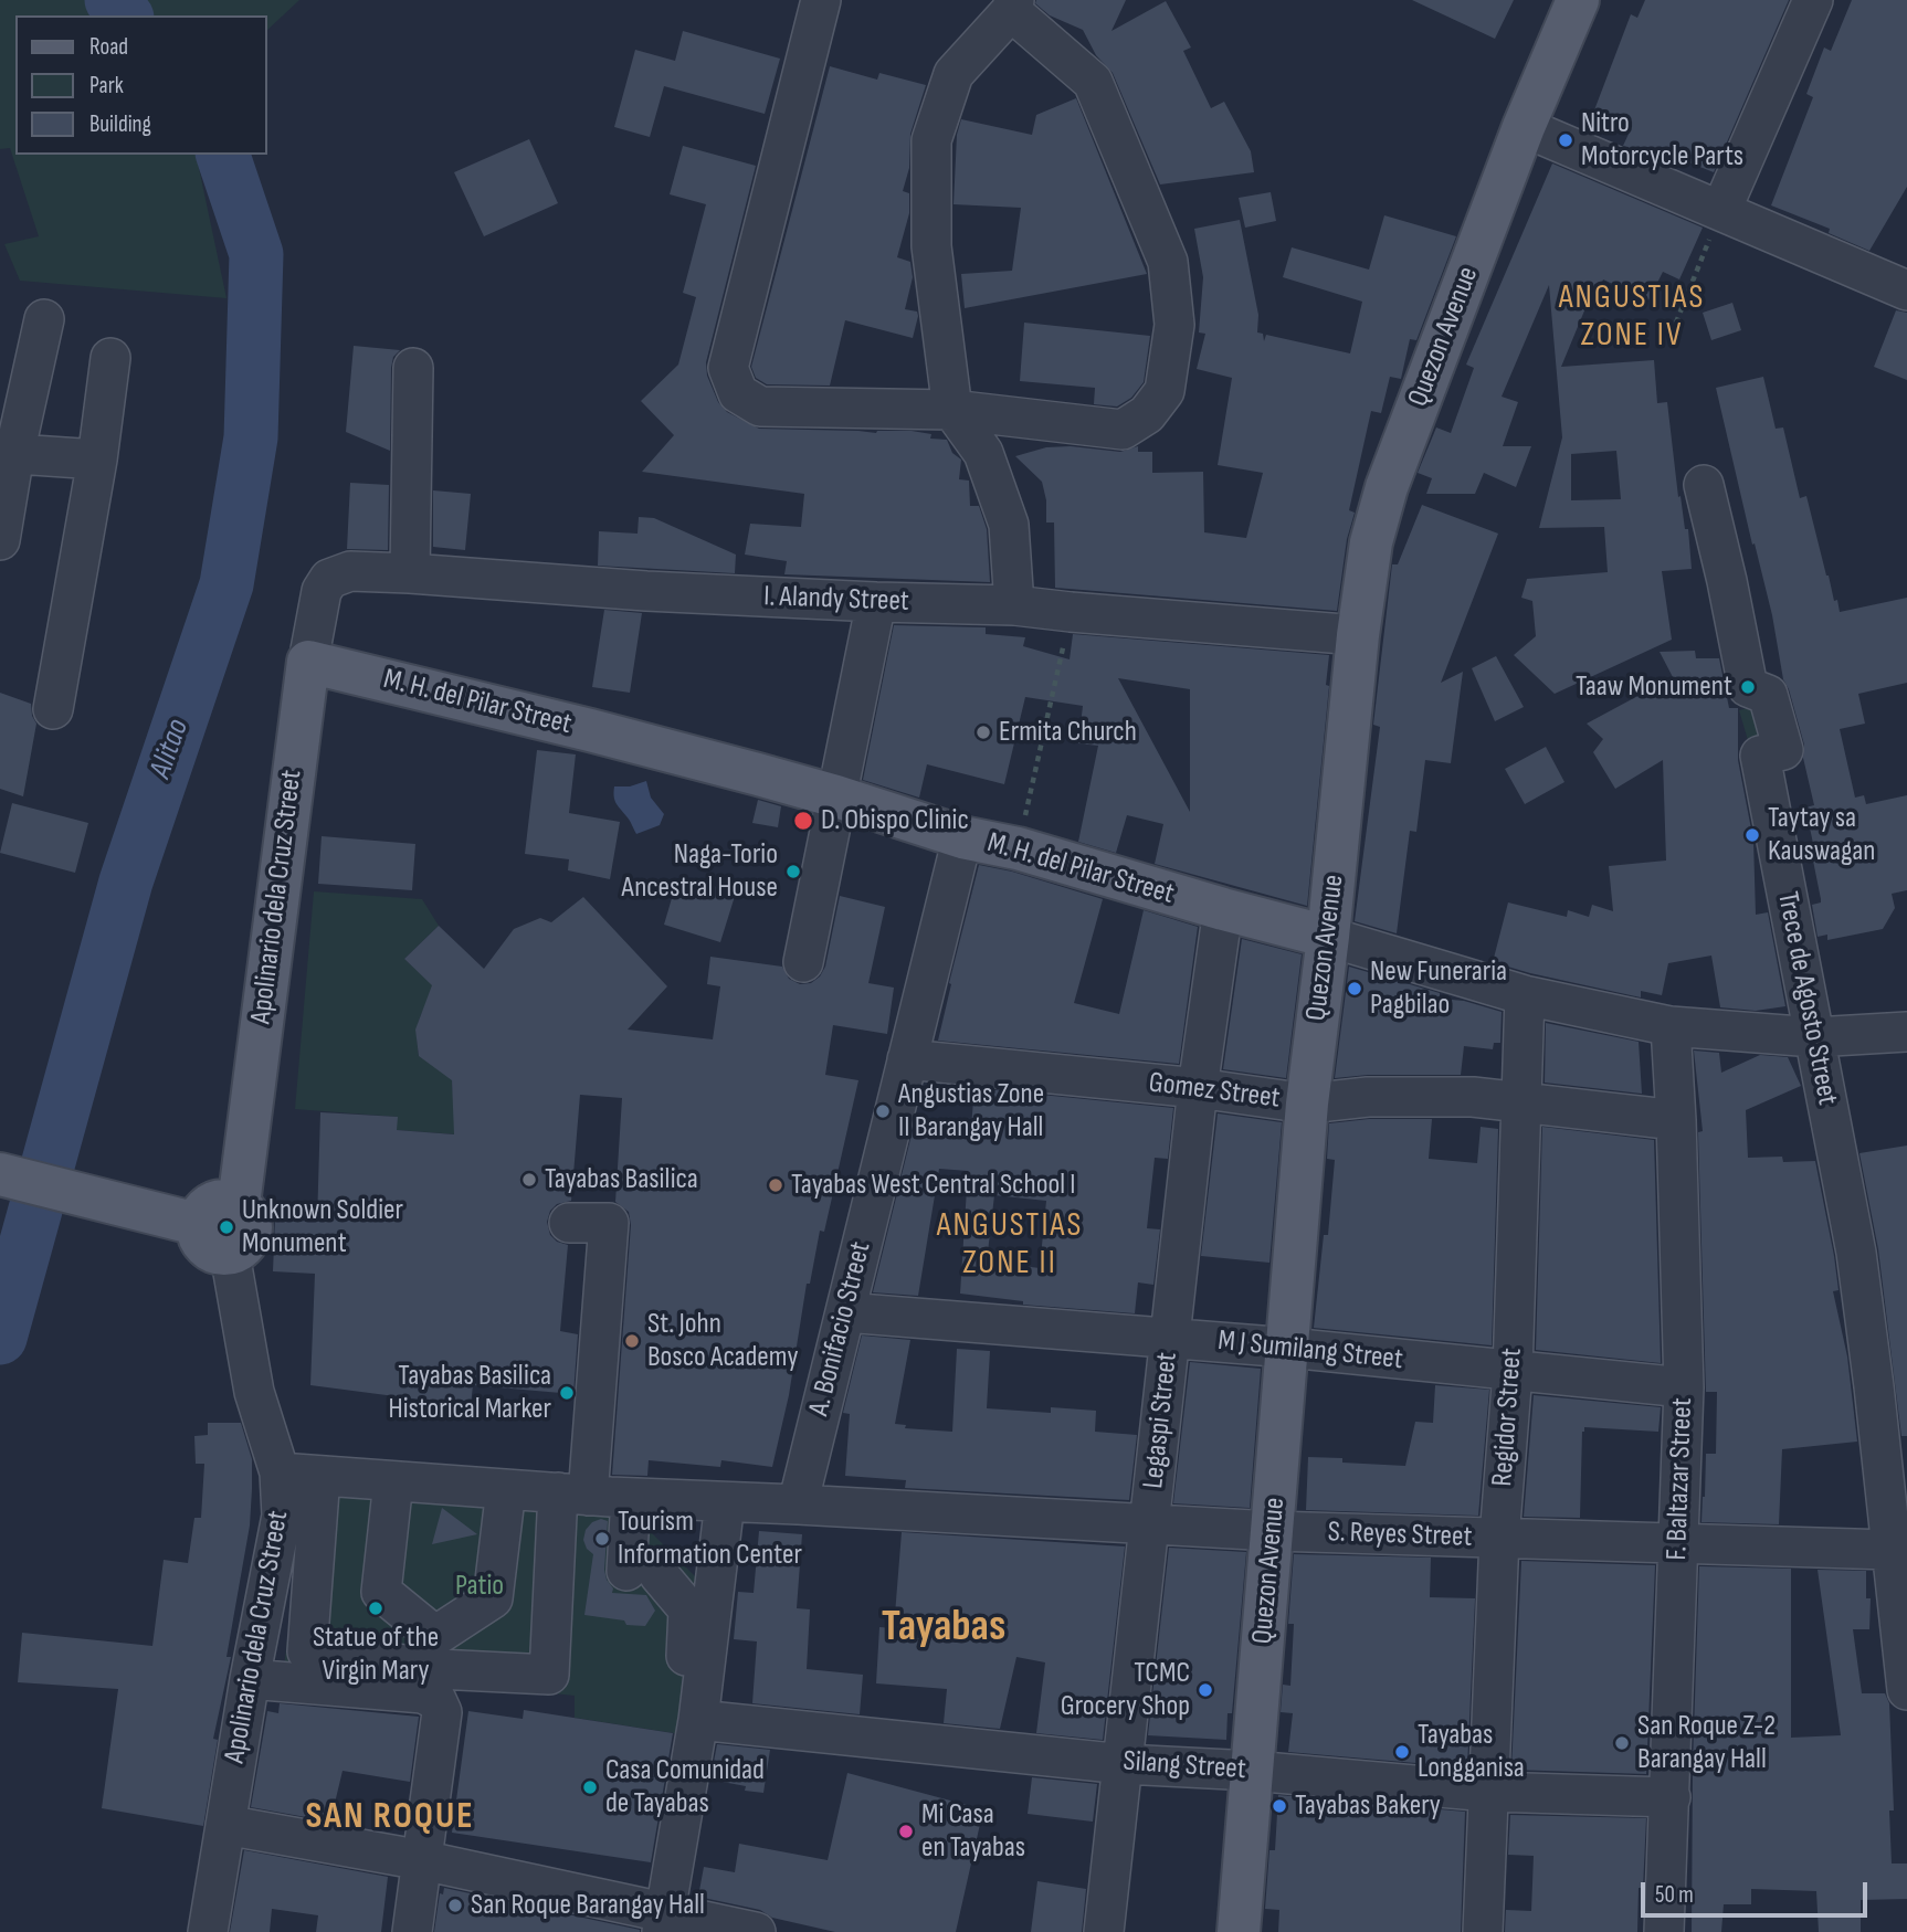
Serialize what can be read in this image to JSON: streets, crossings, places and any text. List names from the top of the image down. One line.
{"streets":{"main road":["Quezon Avenue","M. H. del Pilar Street","Apolinario dela Cruz Street"],"street":["I. Alandy Street","Trece de Agosto Street","Gomez Street","A. Bonifacio Street","M J Sumilang Street","Regidor Street","Legaspi Street","F. Baltazar Street","S. Reyes Street","Silang Street"]},"crossings":[["Quezon Avenue","I. Alandy Street"],["Quezon Avenue","M. H. del Pilar Street"],["Quezon Avenue","Gomez Street"],["Quezon Avenue","M J Sumilang Street"],["Quezon Avenue","S. Reyes Street"],["Quezon Avenue","Silang Street"],["I. Alandy Street","Apolinario dela Cruz Street"],["M. H. del Pilar Street","Apolinario dela Cruz Street"],["M. H. del Pilar Street","Trece de Agosto Street"],["M. H. del Pilar Street","A. Bonifacio Street"],["M. H. del Pilar Street","Regidor Street"],["M. H. del Pilar Street","Legaspi Street"],["M. H. del Pilar Street","F. Baltazar Street"],["Apolinario dela Cruz Street","S. Reyes Street"],["Trece de Agosto Street","S. Reyes Street"],["Gomez Street","A. Bonifacio Street"],["Gomez Street","Regidor Street"],["Gomez Street","Legaspi Street"],["Gomez Street","F. Baltazar Street"],["A. Bonifacio Street","M J Sumilang Street"],["A. Bonifacio Street","S. Reyes Street"],["M J Sumilang Street","Regidor Street"],["M J Sumilang Street","Legaspi Street"],["M J Sumilang Street","F. Baltazar Street"],["Regidor Street","S. Reyes Street"],["Regidor Street","Silang Street"],["Legaspi Street","S. Reyes Street"],["Legaspi Street","Silang Street"],["F. Baltazar Street","S. Reyes Street"],["F. Baltazar Street","Silang Street"]],"districts":["ANGUSTIAS ZONE IV","ANGUSTIAS ZONE II","Tayabas","SAN ROQUE"],"water":["Alitao"],"parks":["Patio"],"places":["Nitro Motorcycle Parts","Taaw Monument","Ermita Church","D. Obispo Clinic","Taytay sa Kauswagan","Naga-Torio Ancestral House","New Funeraria Pagbilao","Angustias Zone II Barangay Hall","Tayabas Basilica","Tayabas West Central School I","Unknown Soldier Monument","St. John Bosco Academy","Tayabas Basilica Historical Marker","Tourism Information Center","Statue of the Virgin Mary","TCMC Grocery Shop","San Roque Z-2 Barangay Hall","Tayabas Longganisa","Casa Comunidad de Tayabas","Tayabas Bakery","Mi Casa en Tayabas","San Roque Barangay Hall"],"legend":["Road","Park","Building"],"scale_bar":"50 m"}
